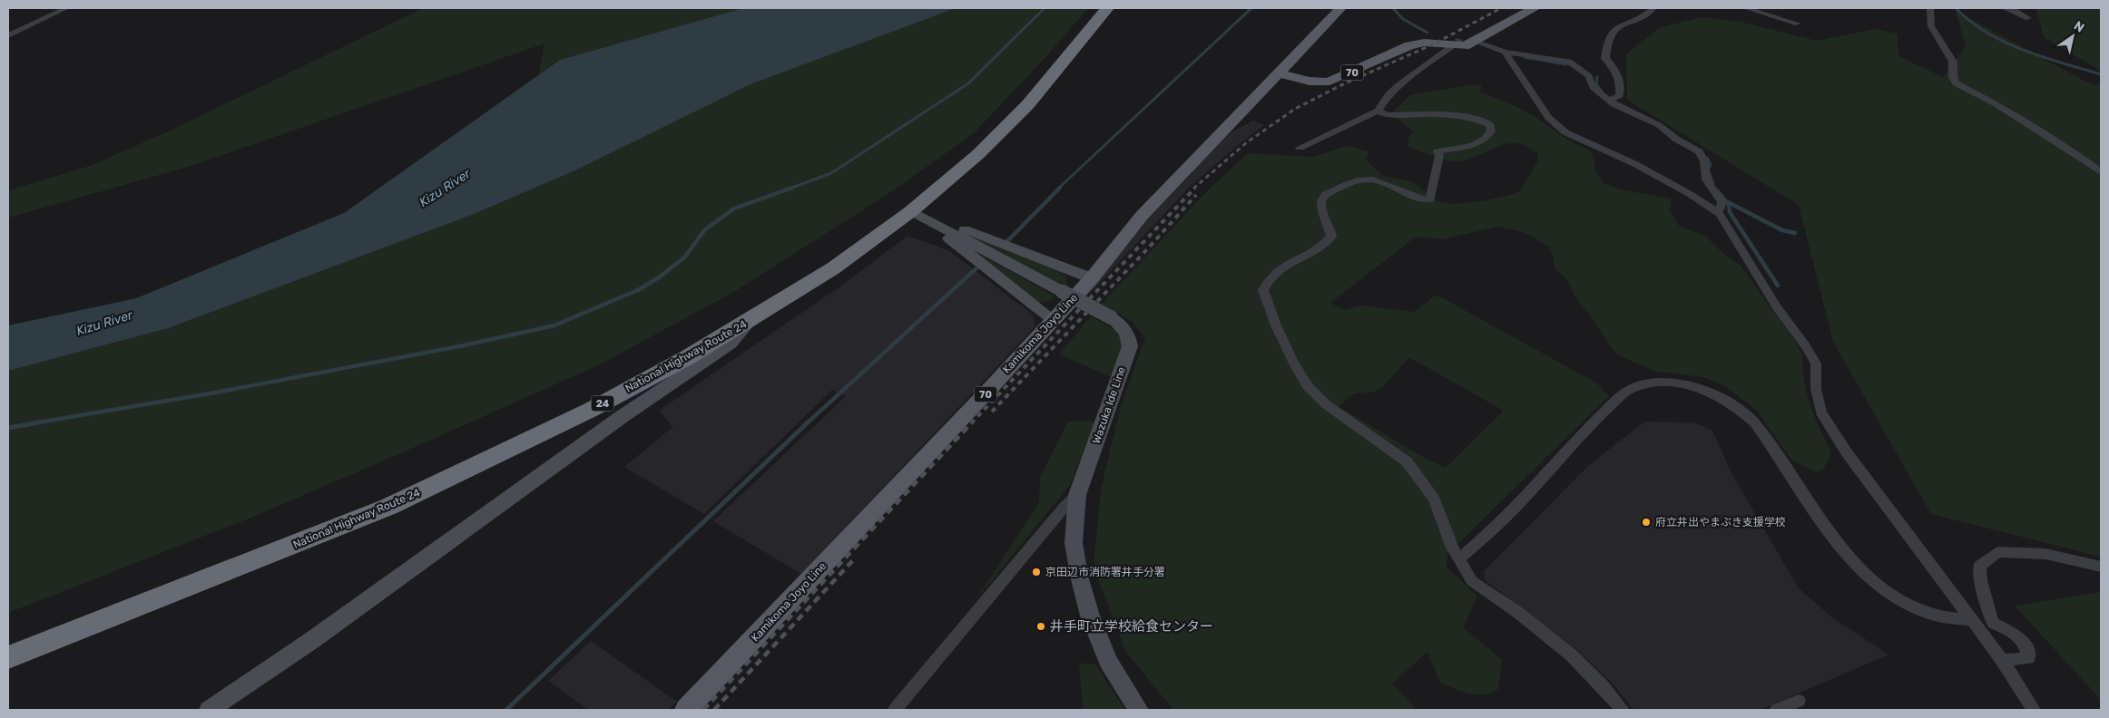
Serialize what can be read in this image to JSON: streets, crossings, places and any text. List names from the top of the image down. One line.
{"streets":{"highway":["National Highway Route 24","24"],"main road":["70","Kamikoma Joyo Line","Wazuka Ide Line"]},"crossings":[["70","Kamikoma Joyo Line"],["National Highway Route 24","Wazuka Ide Line"]],"water":["Kizu River"],"places":["府立井出やまぶき支援学校","京田辺市消防署井手分署","井手町立学校給食センター"],"north":"top right"}
